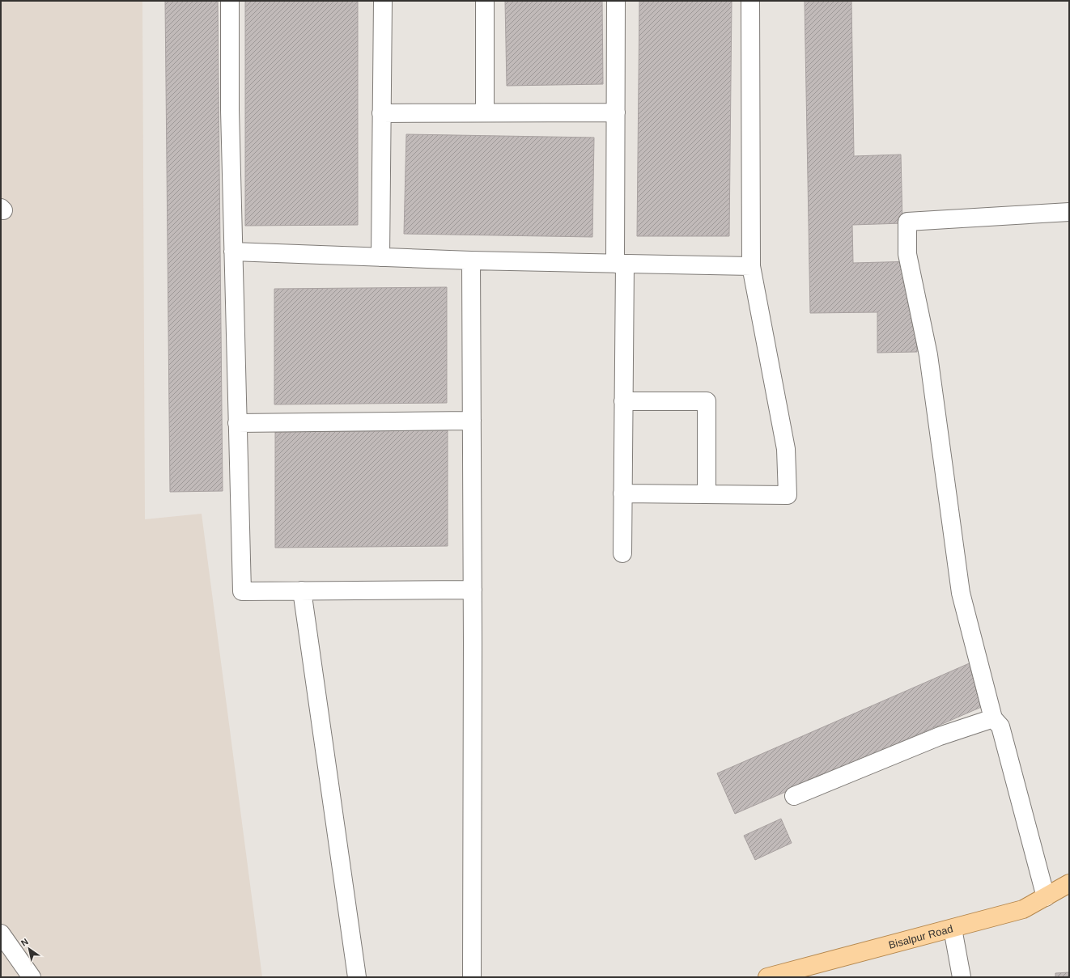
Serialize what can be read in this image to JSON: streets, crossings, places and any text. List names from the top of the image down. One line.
{"streets":{"main road":["Bisalpur Road"]},"north":"top left"}
